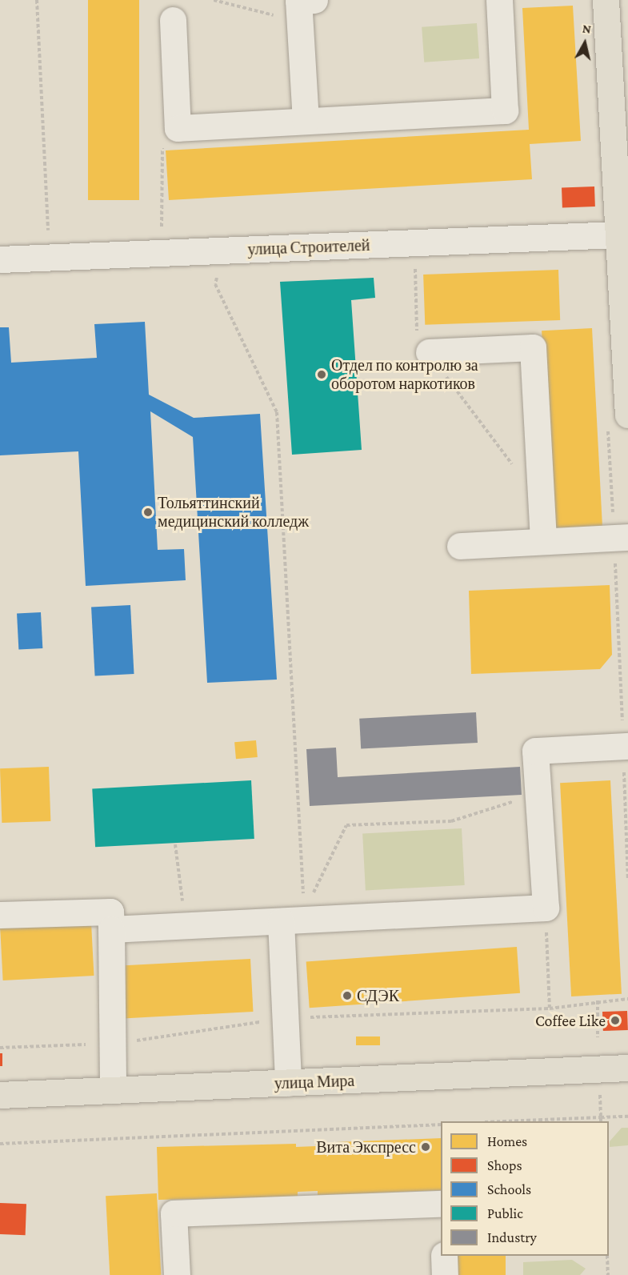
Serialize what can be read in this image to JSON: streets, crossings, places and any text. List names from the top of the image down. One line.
{"streets":{"main road":["улица Мира"],"street":["улица Строителей"]},"places":["Отдел по контролю за оборотом наркотиков","Тольяттинский медицинский колледж","СДЭК","Coffee Like","Вита Экспресс"],"legend":["Homes","Shops","Schools","Public","Industry"],"north":"top"}
